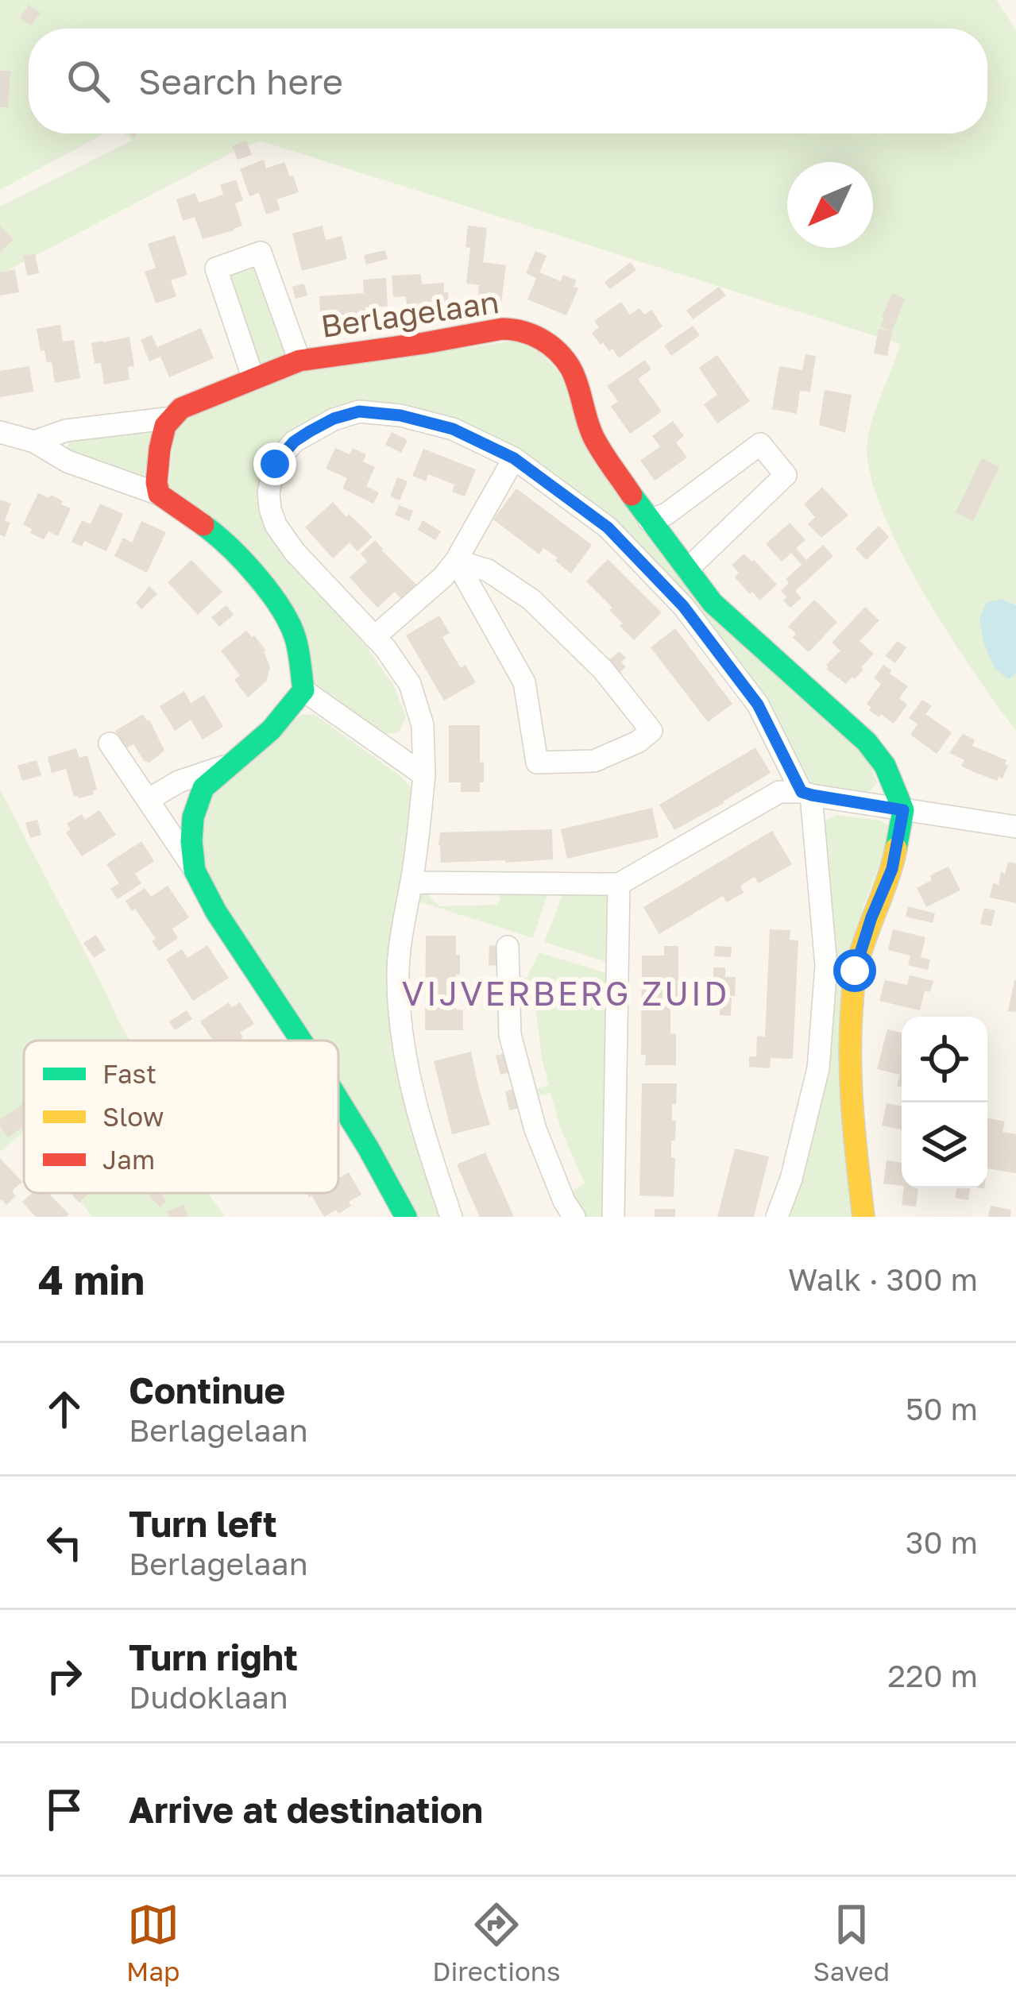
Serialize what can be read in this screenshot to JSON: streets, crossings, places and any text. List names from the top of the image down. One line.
{"streets":{"street":["Berlagelaan"]},"districts":["VIJVERBERG ZUID"],"legend":["Fast","Slow","Jam"],"north":"bottom left","page":{"search":"Search here","heading":["4 min","Walk · 300 m"],"list":[["Continue","Berlagelaan","50 m"],["Turn left","Berlagelaan","30 m"],["Turn right","Dudoklaan","220 m"],"Arrive at destination"],"nav":["Map","Directions","Saved"]}}
